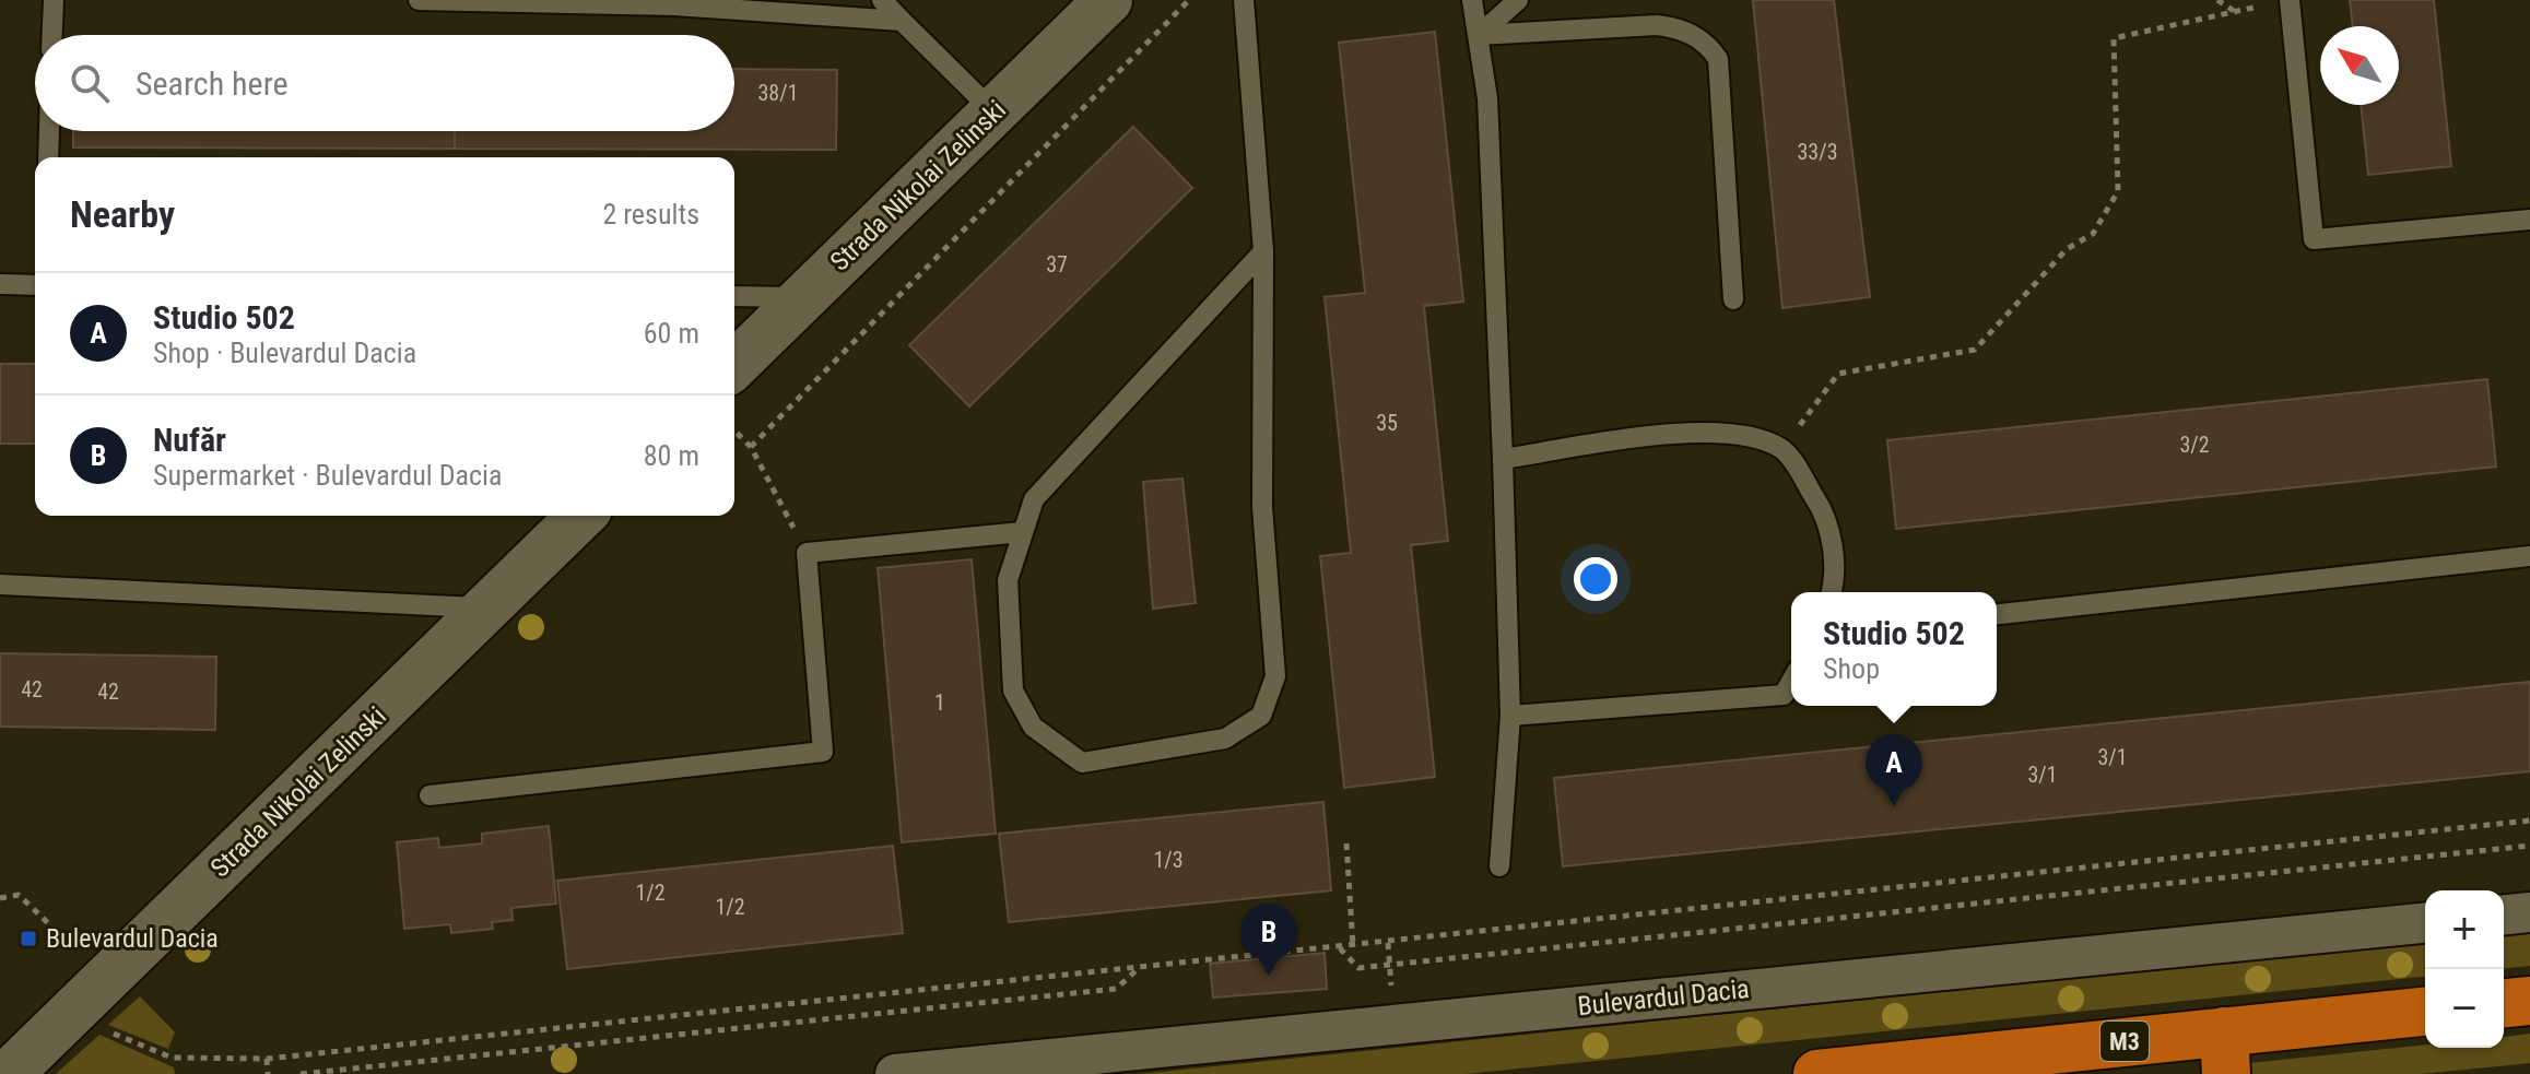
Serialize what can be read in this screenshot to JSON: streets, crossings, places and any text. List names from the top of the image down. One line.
{"streets":{"highway":["M3"],"street":["Strada Nikolai Zelinski","Bulevardul Dacia"]},"places":{"transit":["Bulevardul Dacia"]},"house_numbers":["38/1","33/3","37","35","3/2","42","42","1","3/1","3/1","1/3","1/2","1/2"],"north":"top left","page":{"search":"Search here","heading":["Nearby","2 results"],"list":[{"mark":"A","name":"Studio 502","note":"Shop · Bulevardul Dacia","value":"60 m"},{"mark":"B","name":"Nufăr","note":"Supermarket · Bulevardul Dacia","value":"80 m"}],"popup":["Studio 502","Shop"],"pins":["A","B"],"map_buttons":["+","−"]}}
